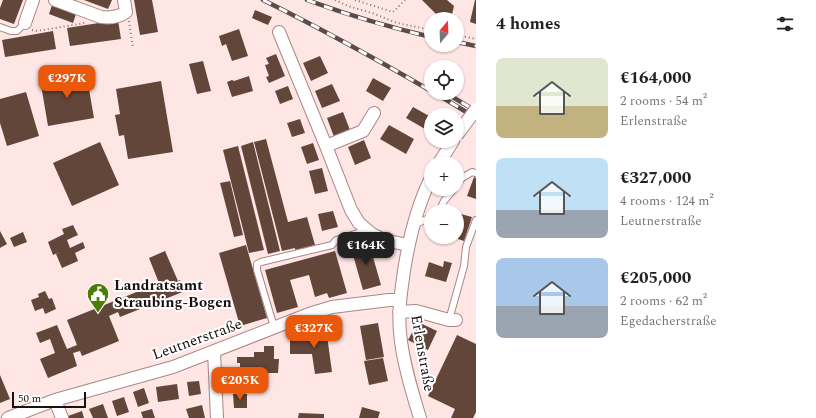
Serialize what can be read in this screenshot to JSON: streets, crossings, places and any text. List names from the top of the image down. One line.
{"streets":{"street":["Leutnerstraße","Erlenstraße"]},"crossings":[["Leutnerstraße","Erlenstraße"]],"places":{"public building":["Landratsamt Straubing-Bogen"]},"scale_bar":"50 m","north":"top","page":{"heading":"4 homes","map_buttons":["+","−"],"list":[{"name":"€164,000","note":"2 rooms · 54 m² · Erlenstraße"},{"name":"€327,000","note":"4 rooms · 124 m² · Leutnerstraße"},{"name":"€205,000","note":"2 rooms · 62 m² · Egedacherstraße"}],"price":["€297K","€164K","€327K","€205K"],"scale":"50 m"}}
